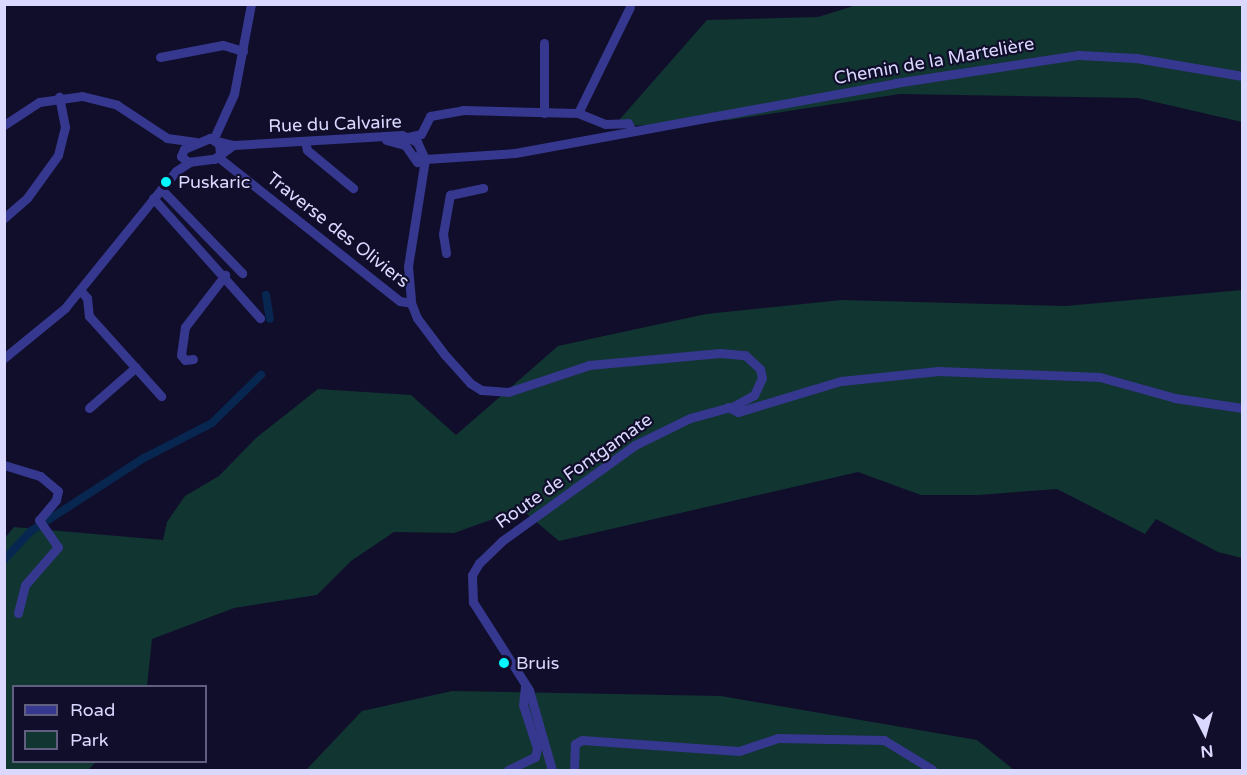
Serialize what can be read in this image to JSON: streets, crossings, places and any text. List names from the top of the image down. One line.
{"streets":{"street":["Chemin de la Martelière","Rue du Calvaire","Traverse des Oliviers","Route de Fontgamate"]},"crossings":[["Chemin de la Martelière","Rue du Calvaire"],["Rue du Calvaire","Traverse des Oliviers"]],"places":["Puskaric","Bruis"],"legend":["Road","Park"],"north":"bottom"}
